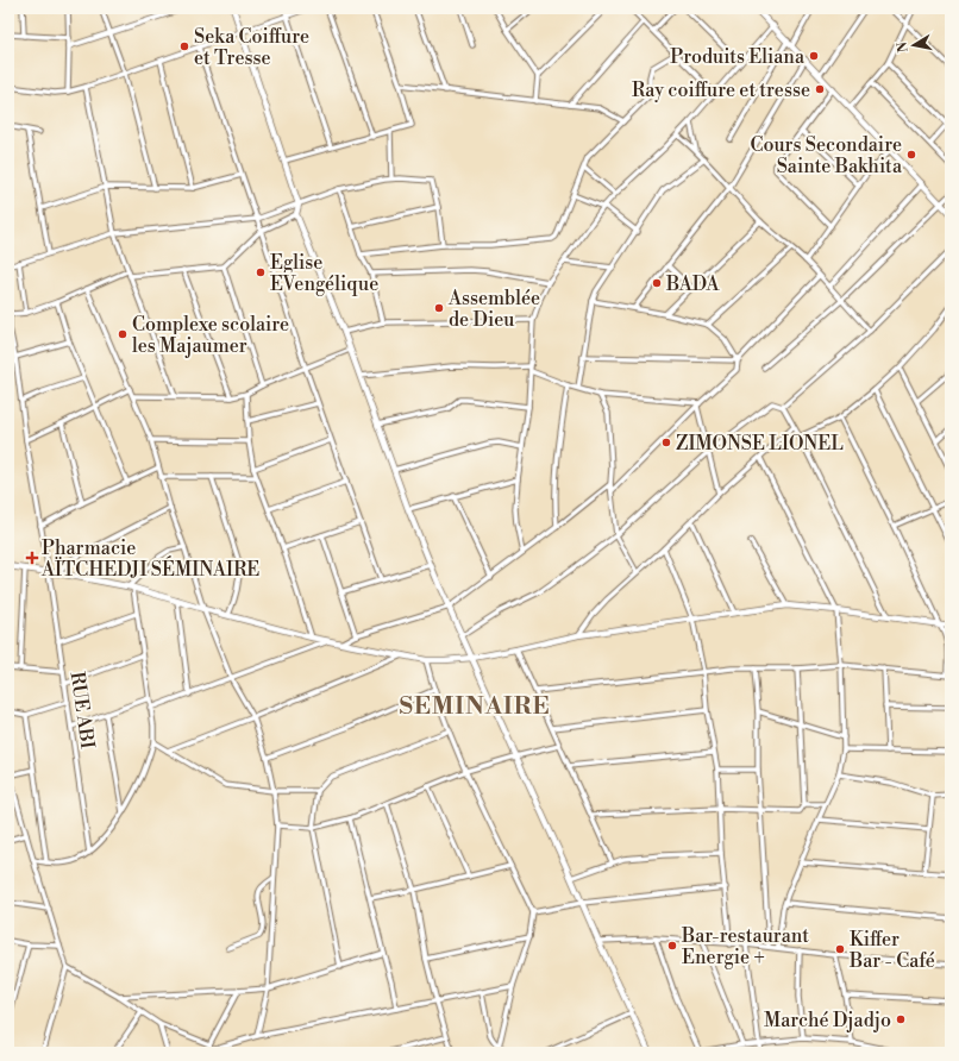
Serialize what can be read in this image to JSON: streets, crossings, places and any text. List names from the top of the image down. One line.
{"streets":{"street":["RUE ABI"]},"districts":["SEMINAIRE"],"places":{"other":["Seka Coiffure et Tresse","Produits Eliana","Ray coiffure et tresse","Cours Secondaire Sainte Bakhita","Eglise EVengélique","BADA","Assemblée de Dieu","Complexe scolaire les Majaumer","ZIMONSE LIONEL","Bar-restaurant Energie +","Kiffer Bar - Café","Marché Djadjo"],"health":["Pharmacie AÏTCHEDJI SÉMINAIRE"]},"north":"left"}
